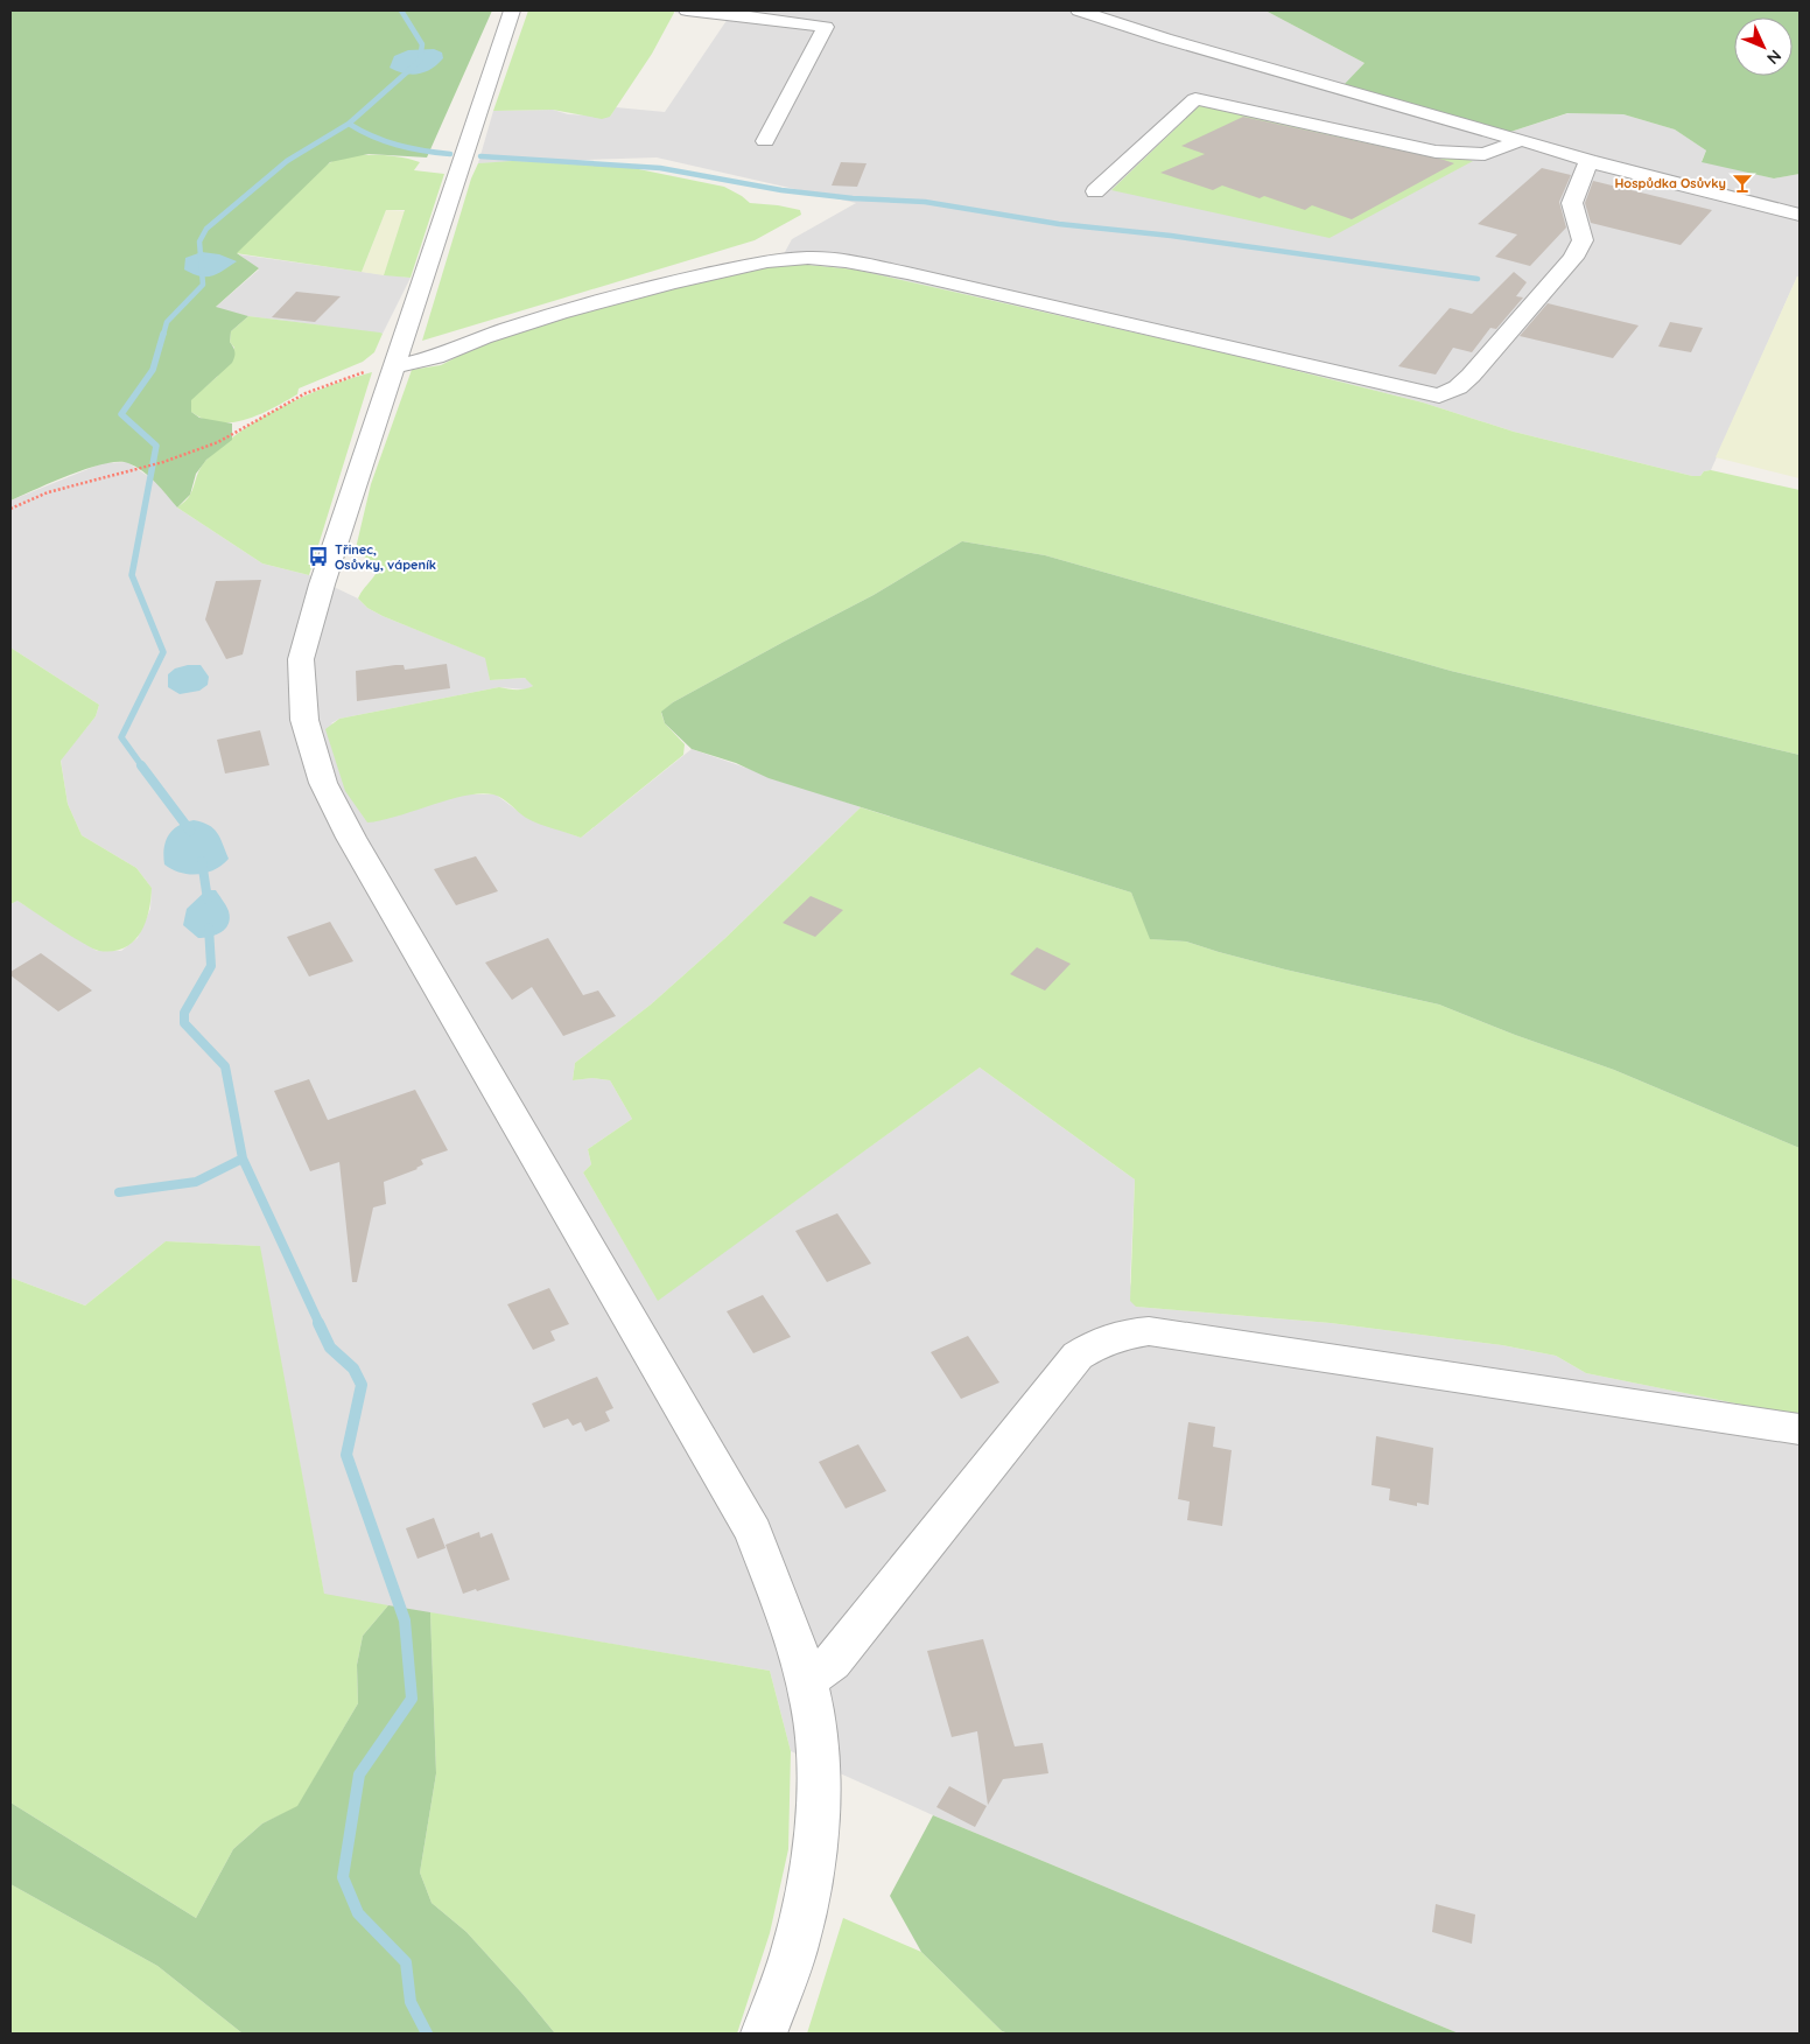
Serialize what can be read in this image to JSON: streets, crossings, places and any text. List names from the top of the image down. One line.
{"places":{"bar":["Hospůdka Osůvky"],"bus stop":["Třinec, Osůvky, vápeník"]},"north":"bottom right"}
